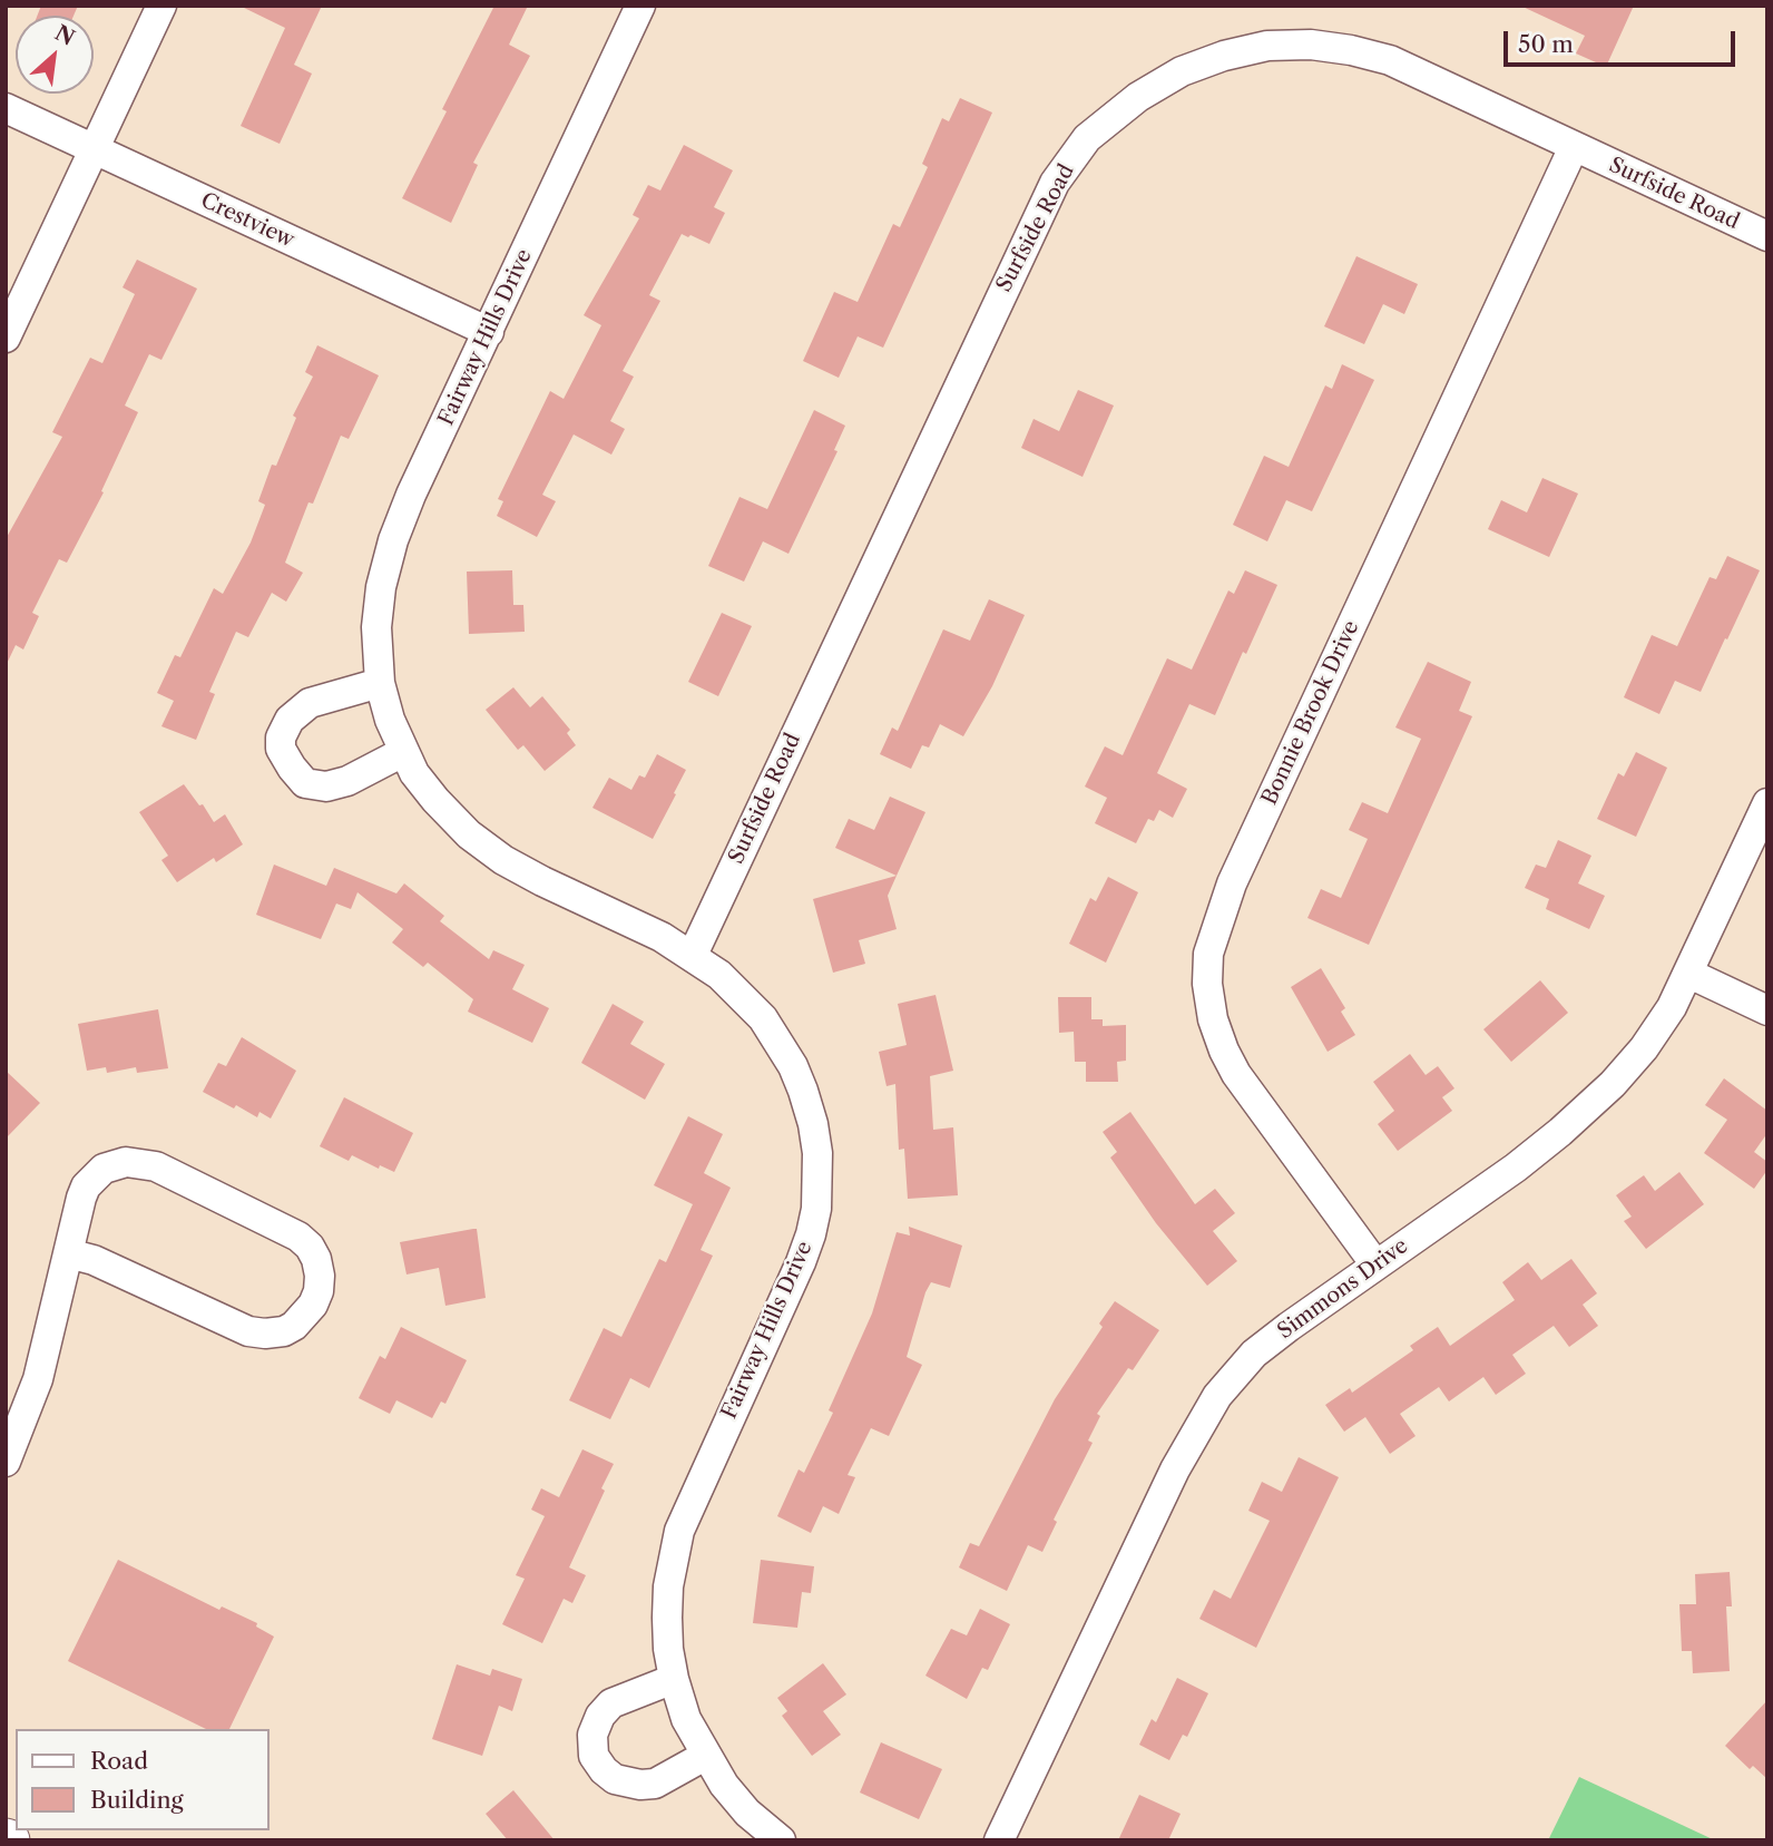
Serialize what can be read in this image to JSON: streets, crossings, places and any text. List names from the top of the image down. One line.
{"streets":{"street":["Surfside Road","Crestview","Fairway Hills Drive","Bonnie Brook Drive","Simmons Drive"]},"crossings":[["Surfside Road","Fairway Hills Drive"],["Surfside Road","Bonnie Brook Drive"],["Crestview","Fairway Hills Drive"],["Bonnie Brook Drive","Simmons Drive"]],"legend":["Road","Building"],"scale_bar":"50 m","north":"top right"}
